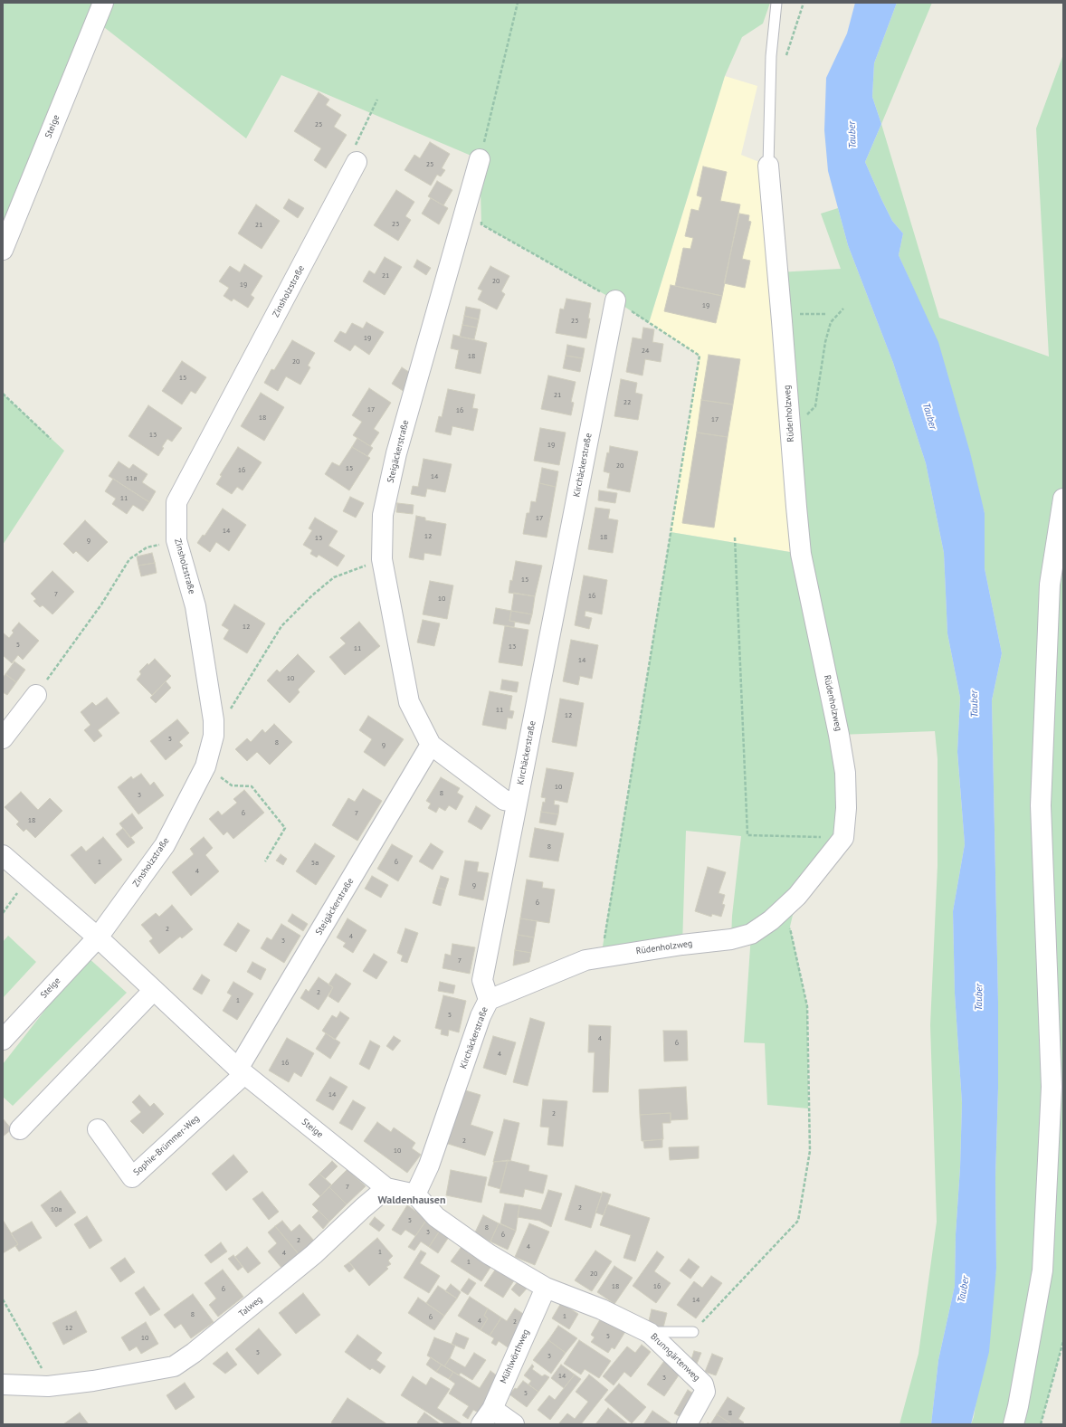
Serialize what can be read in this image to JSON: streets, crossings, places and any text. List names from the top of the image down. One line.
{"streets":{"street":["Steige","Zinsholzstraße","Rüdenholzweg","Steigäckerstraße","Kirchäckerstraße","Sophie-Brümmer-Weg","Talweg","Mühlwörthweg","Brunngärtenweg"]},"crossings":[["Steige","Zinsholzstraße"],["Steige","Steigäckerstraße"],["Steige","Kirchäckerstraße"],["Steige","Sophie-Brümmer-Weg"],["Steige","Talweg"],["Rüdenholzweg","Kirchäckerstraße"],["Steigäckerstraße","Kirchäckerstraße"],["Steigäckerstraße","Sophie-Brümmer-Weg"],["Mühlwörthweg","Brunngärtenweg"]],"districts":["Waldenhausen"],"water":["Tauber"],"house_numbers":["25","25","23","21","21","20","19","19","23","19","24","18","20","15","21","22","17","16","18","17","13","19","20","15","16","14","11a","11","17","14","12","18","13","9","15","7","16","10","12","5","13","11","14","10","11","12","5","8","9","10","8","3","6","7","18","8","1","6","5a","4","9","6","2","4","3","7","2","1","5","4","6","4","16","14","2","2","10","7","2","10a","5","8","3","6","2","4","1","4","1","20","18","16","6","14","8","1","6","4","2","12","5","10","5","3","14","3","5","8"]}
